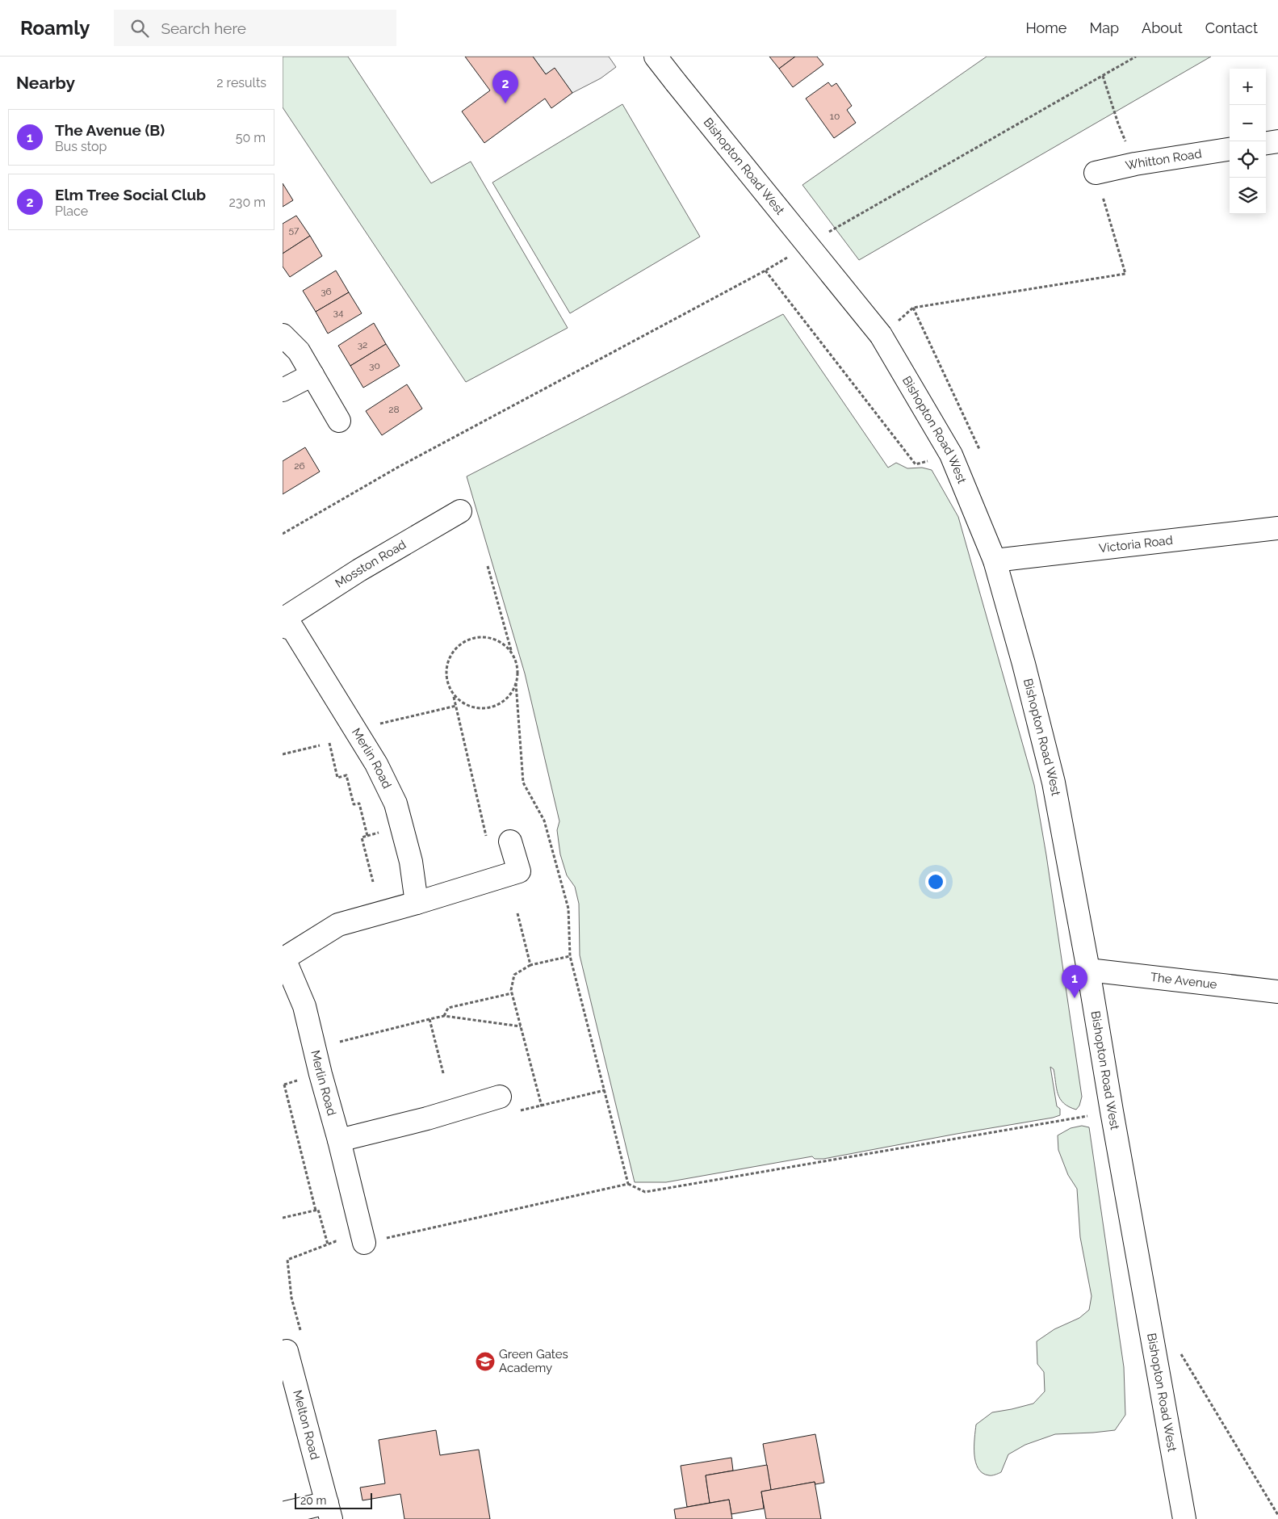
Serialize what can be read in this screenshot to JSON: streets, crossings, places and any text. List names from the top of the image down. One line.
{"streets":{"street":["Whitton Road","Bishopton Road West","Victoria Road","Mosston Road","Merlin Road","The Avenue","Melton Road"]},"crossings":[["Bishopton Road West","Victoria Road"],["Bishopton Road West","The Avenue"],["Mosston Road","Merlin Road"]],"places":{"school or university":["Green Gates Academy"]},"house_numbers":["10","57","36","34","32","30","28","26"],"scale_bar":"20 m","page":{"header":"Roamly","search":"Search here","nav":["Home","Map","About","Contact"],"heading":["Nearby","2 results"],"map_buttons":["+","−"],"pins":["2","1"],"list":[{"mark":"1","name":"The Avenue (B)","note":"Bus stop","value":"50 m"},{"mark":"2","name":"Elm Tree Social Club","note":"Place","value":"230 m"}],"scale":"20 m"}}
